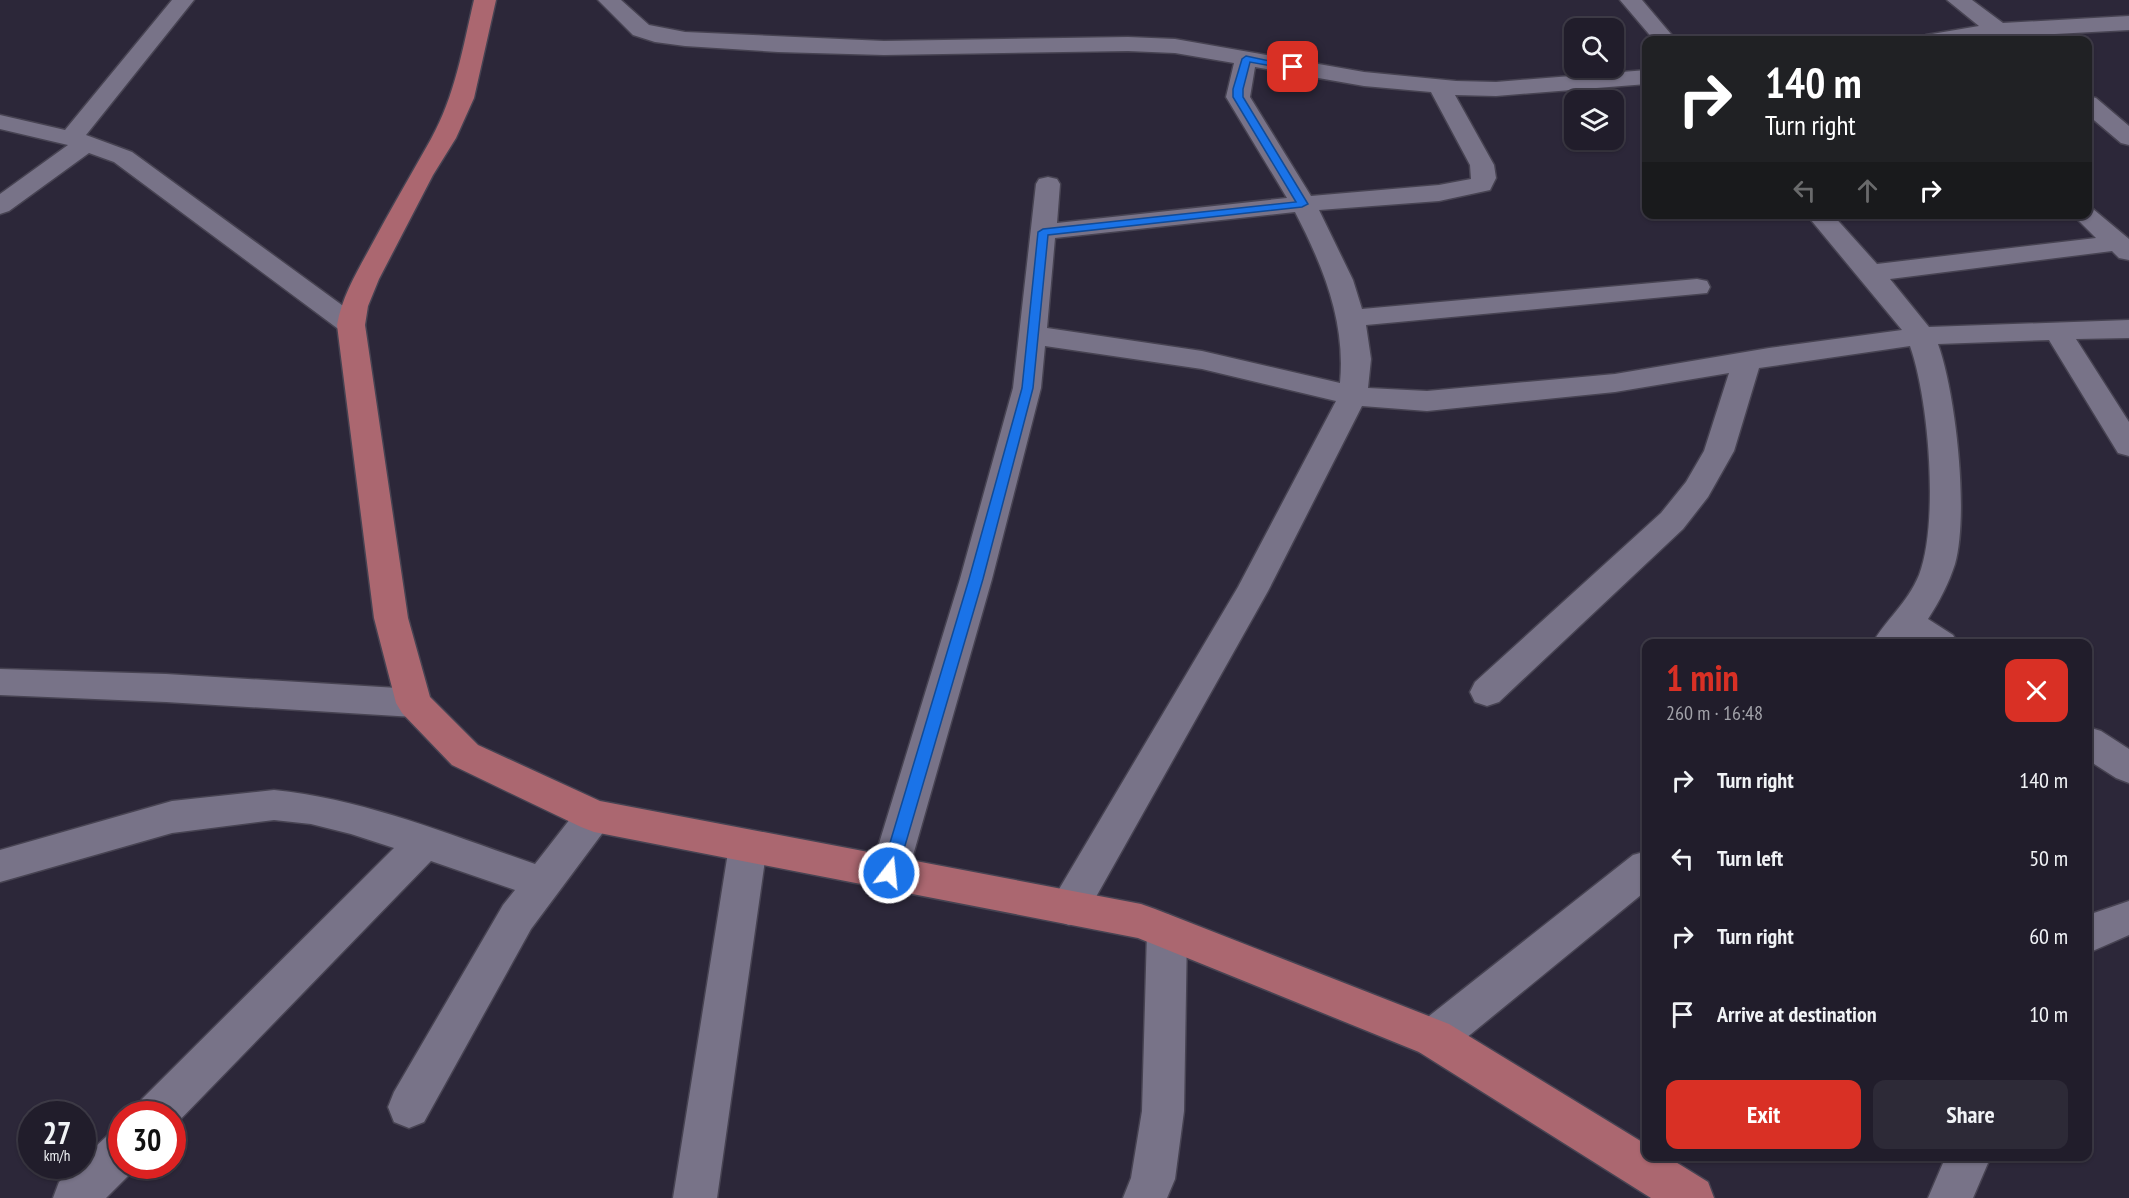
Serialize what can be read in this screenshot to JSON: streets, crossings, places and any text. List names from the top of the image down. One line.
{"page":{"turn":["140 m","Turn right"],"heading":["1 min","260 m · 16:48"],"list":[{"name":"Turn right","value":"140 m"},{"name":"Turn left","value":"50 m"},{"name":"Turn right","value":"60 m"},{"name":"Arrive at destination","value":"10 m"}],"buttons":["Exit","Share"],"speed":"27 km/h","limit":"30"}}
